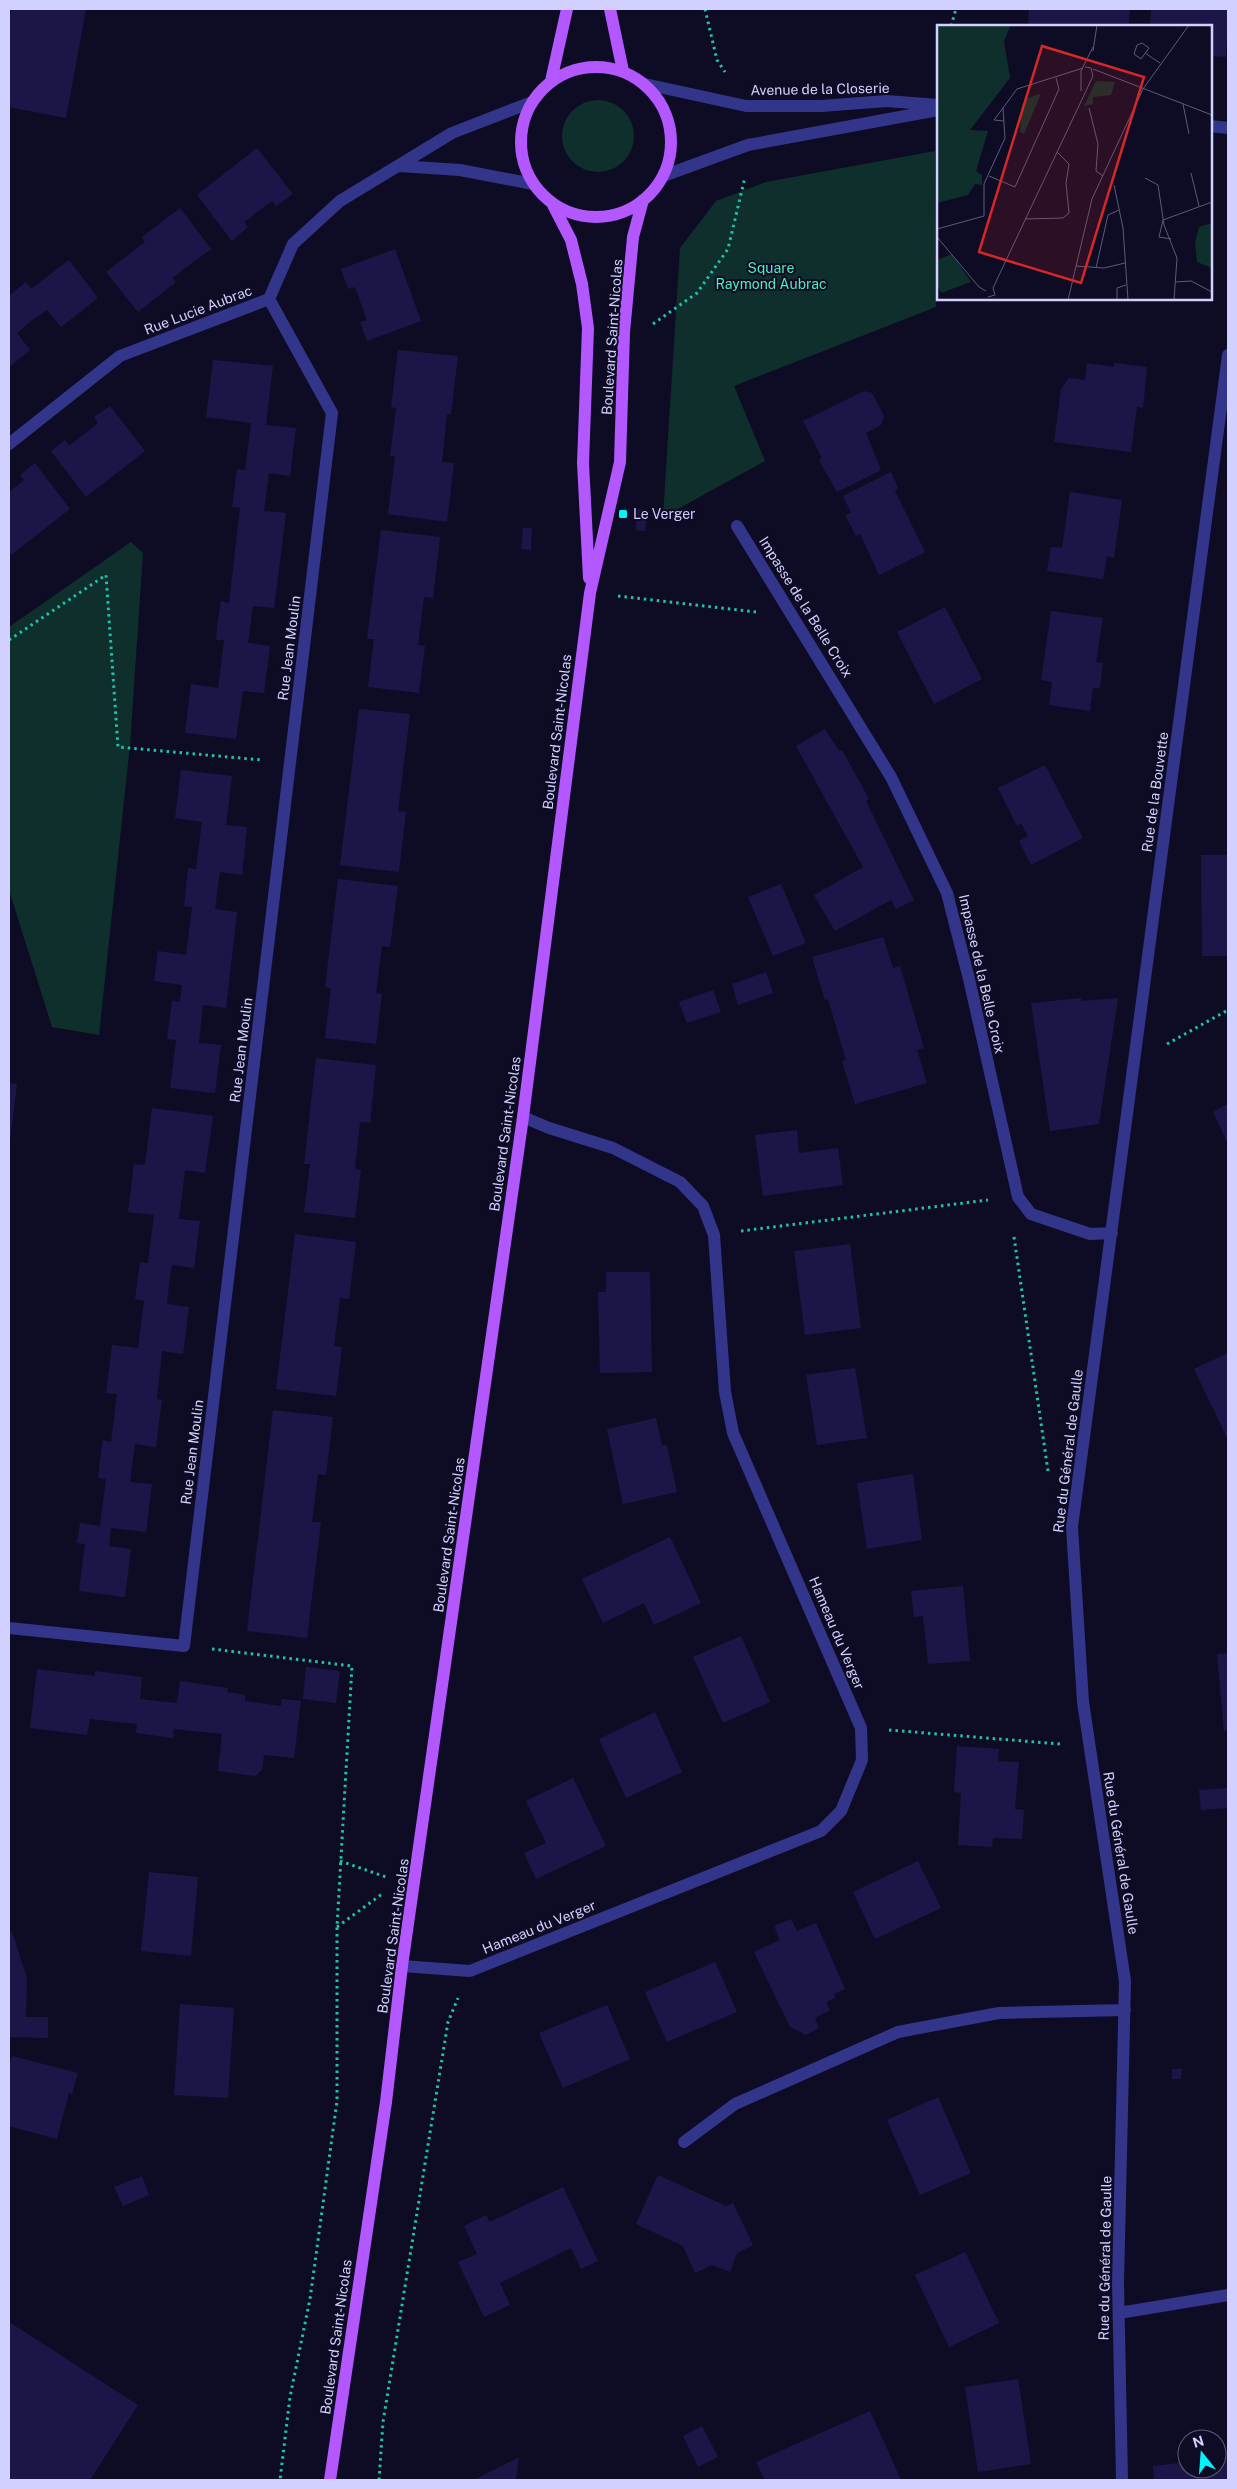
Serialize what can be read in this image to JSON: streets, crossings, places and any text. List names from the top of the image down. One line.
{"streets":{"main road":["Boulevard Saint-Nicolas"],"street":["Avenue de la Closerie","Rue Lucie Aubrac","Impasse de la Belle Croix","Rue Jean Moulin","Rue de la Bouvette","Rue du Général de Gaulle","Hameau du Verger"]},"crossings":[["Avenue de la Closerie","Rue Lucie Aubrac"],["Avenue de la Closerie","Boulevard Saint-Nicolas"],["Rue Lucie Aubrac","Boulevard Saint-Nicolas"],["Rue Lucie Aubrac","Rue Jean Moulin"],["Boulevard Saint-Nicolas","Hameau du Verger"],["Impasse de la Belle Croix","Rue de la Bouvette"],["Impasse de la Belle Croix","Rue du Général de Gaulle"],["Rue de la Bouvette","Rue du Général de Gaulle"]],"parks":["Square Raymond Aubrac"],"places":{"transit":["Le Verger"]},"north":"top"}
